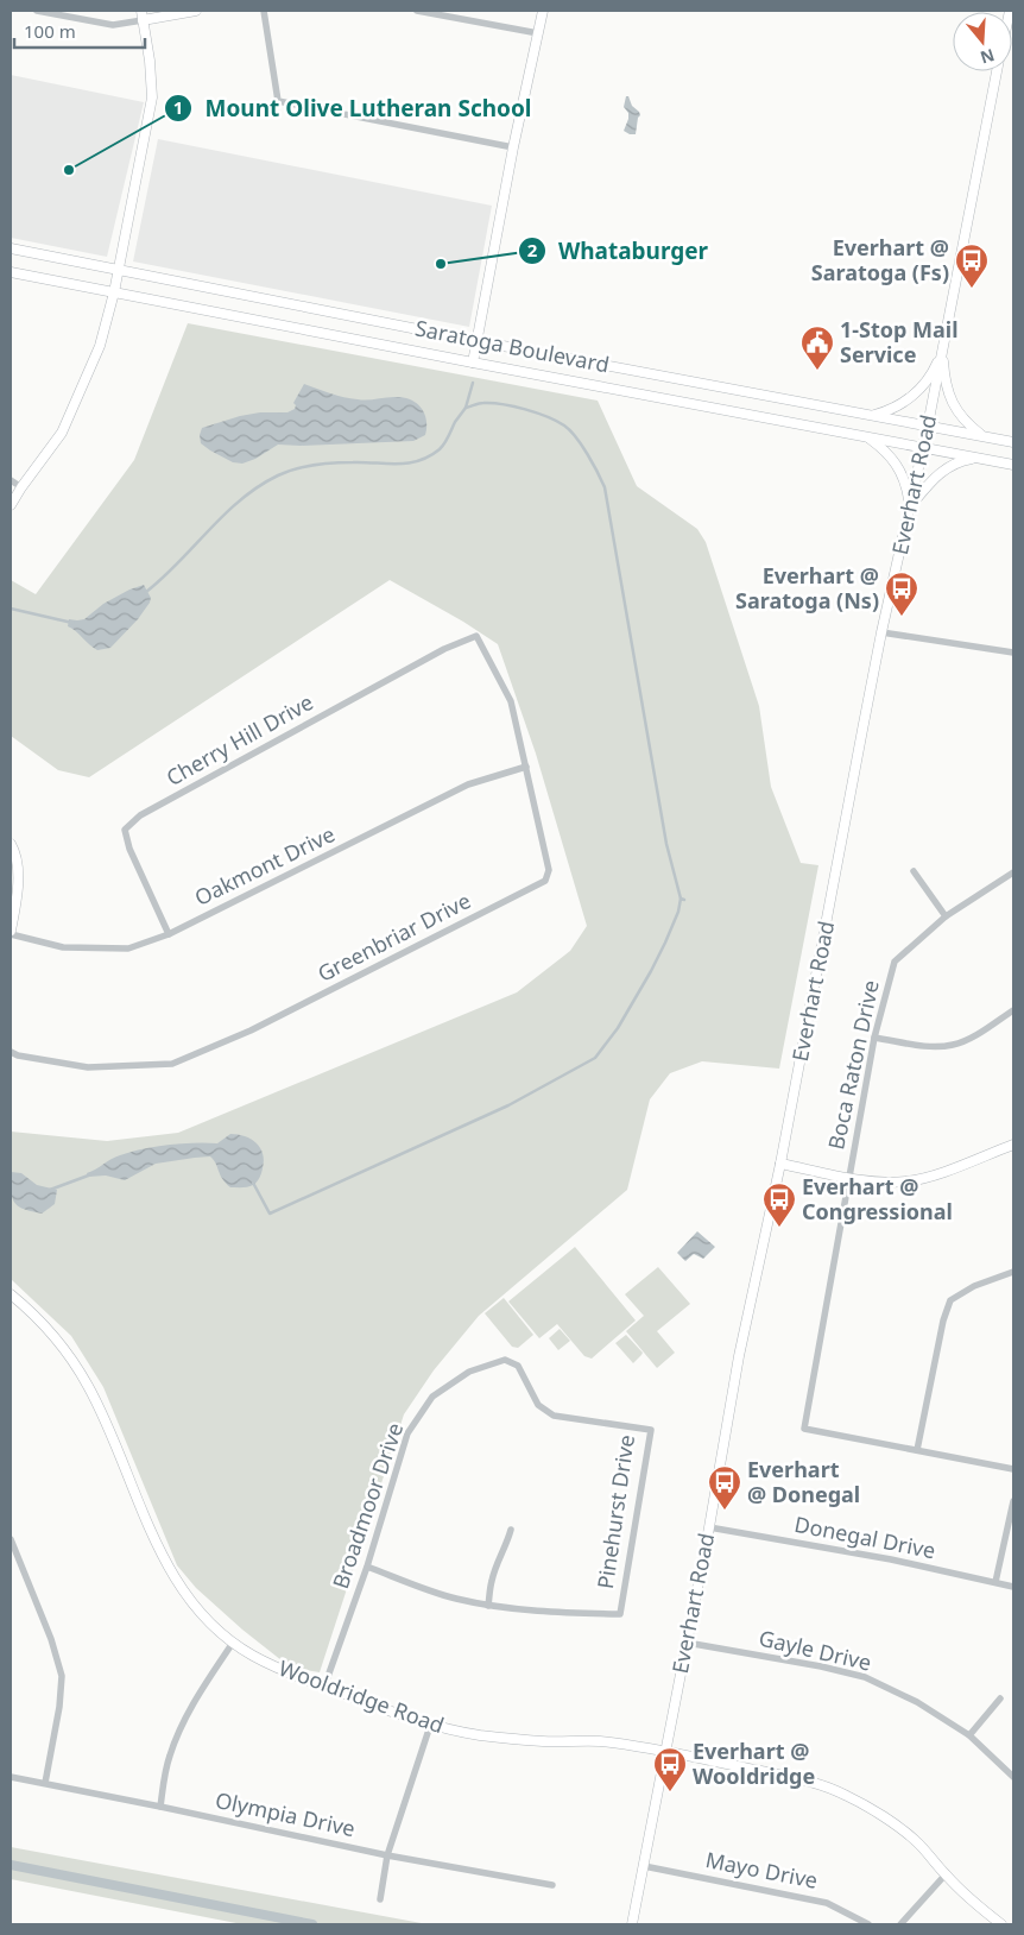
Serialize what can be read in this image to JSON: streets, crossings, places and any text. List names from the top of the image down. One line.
{"streets":{"main road":["Saratoga Boulevard","Everhart Road","Wooldridge Road"],"street":["Cherry Hill Drive","Oakmont Drive","Greenbriar Drive","Boca Raton Drive","Broadmoor Drive","Pinehurst Drive","Donegal Drive","Gayle Drive","Olympia Drive","Mayo Drive"]},"crossings":[["Saratoga Boulevard","Everhart Road"],["Everhart Road","Donegal Drive"],["Everhart Road","Gayle Drive"],["Everhart Road","Wooldridge Road"],["Everhart Road","Mayo Drive"],["Cherry Hill Drive","Oakmont Drive"],["Cherry Hill Drive","Greenbriar Drive"],["Oakmont Drive","Greenbriar Drive"],["Broadmoor Drive","Pinehurst Drive"],["Broadmoor Drive","Wooldridge Road"]],"places":{"other":["Mount Olive Lutheran School","Whataburger"],"bus stop":["Everhart @ Saratoga (Fs)","Everhart @ Saratoga (Ns)","Everhart @ Congressional","Everhart @ Donegal","Everhart @ Wooldridge"],"public building":["1-Stop Mail Service"]},"scale_bar":"100 m","north":"bottom"}
